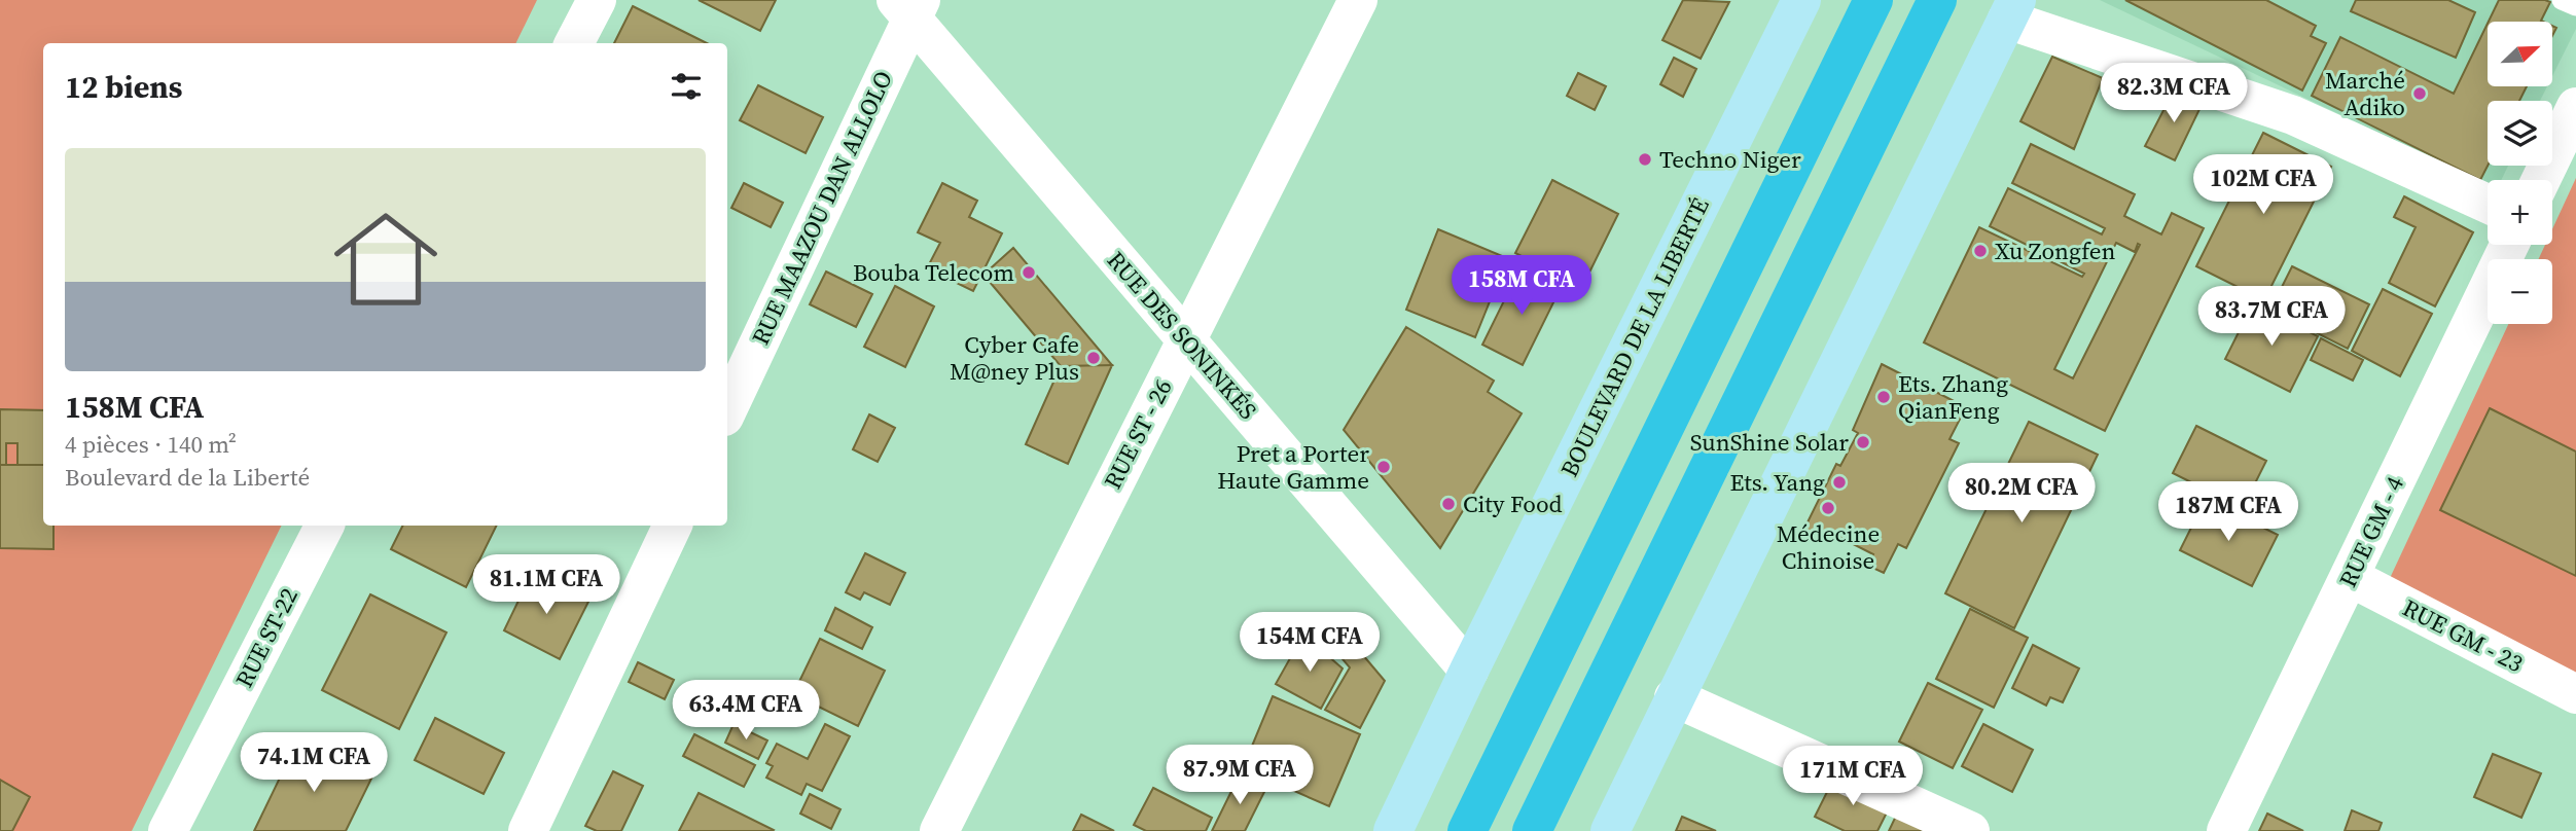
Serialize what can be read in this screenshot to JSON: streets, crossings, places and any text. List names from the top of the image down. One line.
{"streets":{"main road":["BOULEVARD DE LA LIBERTÉ"],"street":["RUE MAAZOU DAN ALLOLO","RUE DES SONINKÉS","RUE ST - 26","RUE GM - 4","RUE GM - 23","RUE ST-22"]},"crossings":[["RUE MAAZOU DAN ALLOLO","RUE DES SONINKÉS"],["RUE DES SONINKÉS","BOULEVARD DE LA LIBERTÉ"],["RUE DES SONINKÉS","RUE ST - 26"],["RUE GM - 4","RUE GM - 23"]],"places":["Marché Adiko","Techno Niger","Xu Zongfen","Bouba Telecom","Cyber Cafe M@ney Plus","Ets. Zhang QianFeng","SunShine Solar","Pret a Porter Haute Gamme","Ets. Yang","City Food","Médecine Chinoise"],"north":"top right","page":{"map_buttons":["+","−"],"heading":"12 biens","price":["82.3M CFA","102M CFA","158M CFA","83.7M CFA","80.2M CFA","187M CFA","81.1M CFA","154M CFA","63.4M CFA","74.1M CFA","87.9M CFA","171M CFA"],"list":[{"name":"158M CFA","note":"4 pièces · 140 m² · Boulevard de la Liberté"}]}}
